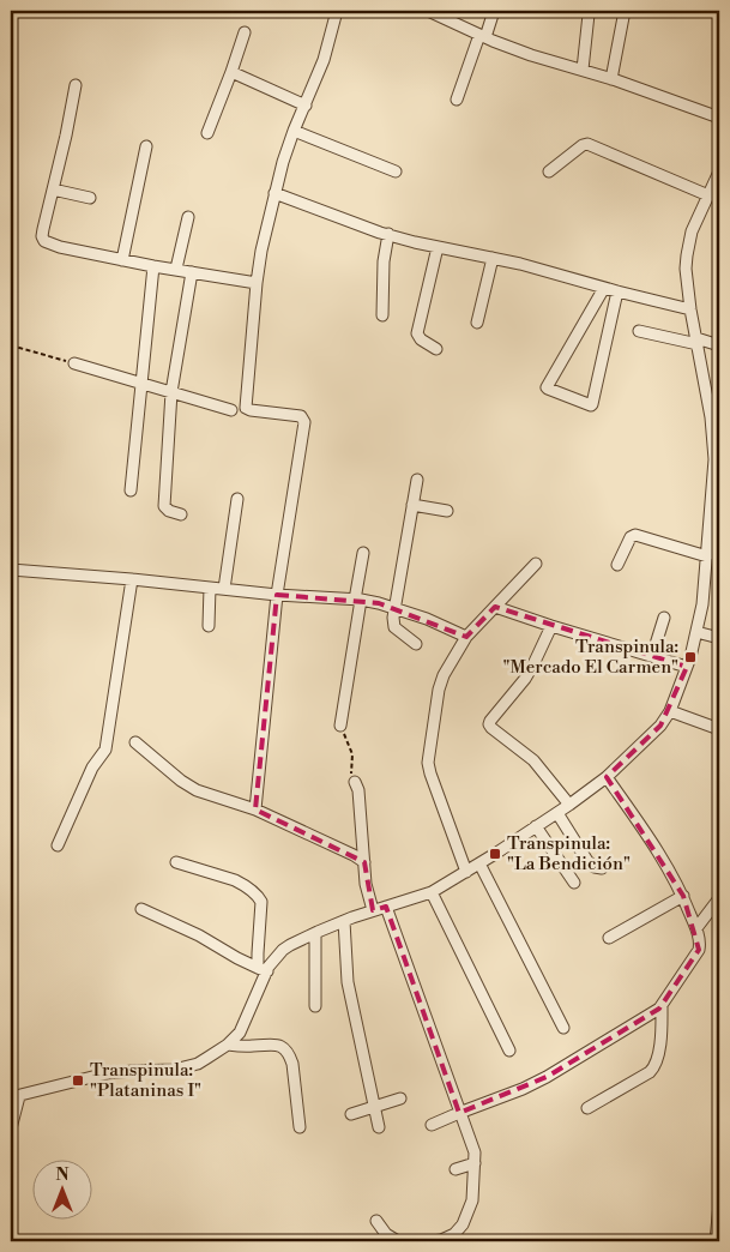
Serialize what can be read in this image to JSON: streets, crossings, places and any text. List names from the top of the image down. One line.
{"places":{"transit":["Transpinula: \"Mercado El Carmen\"","Transpinula: \"La Bendición\"","Transpinula: \"Plataninas I\""]},"north":"top"}
